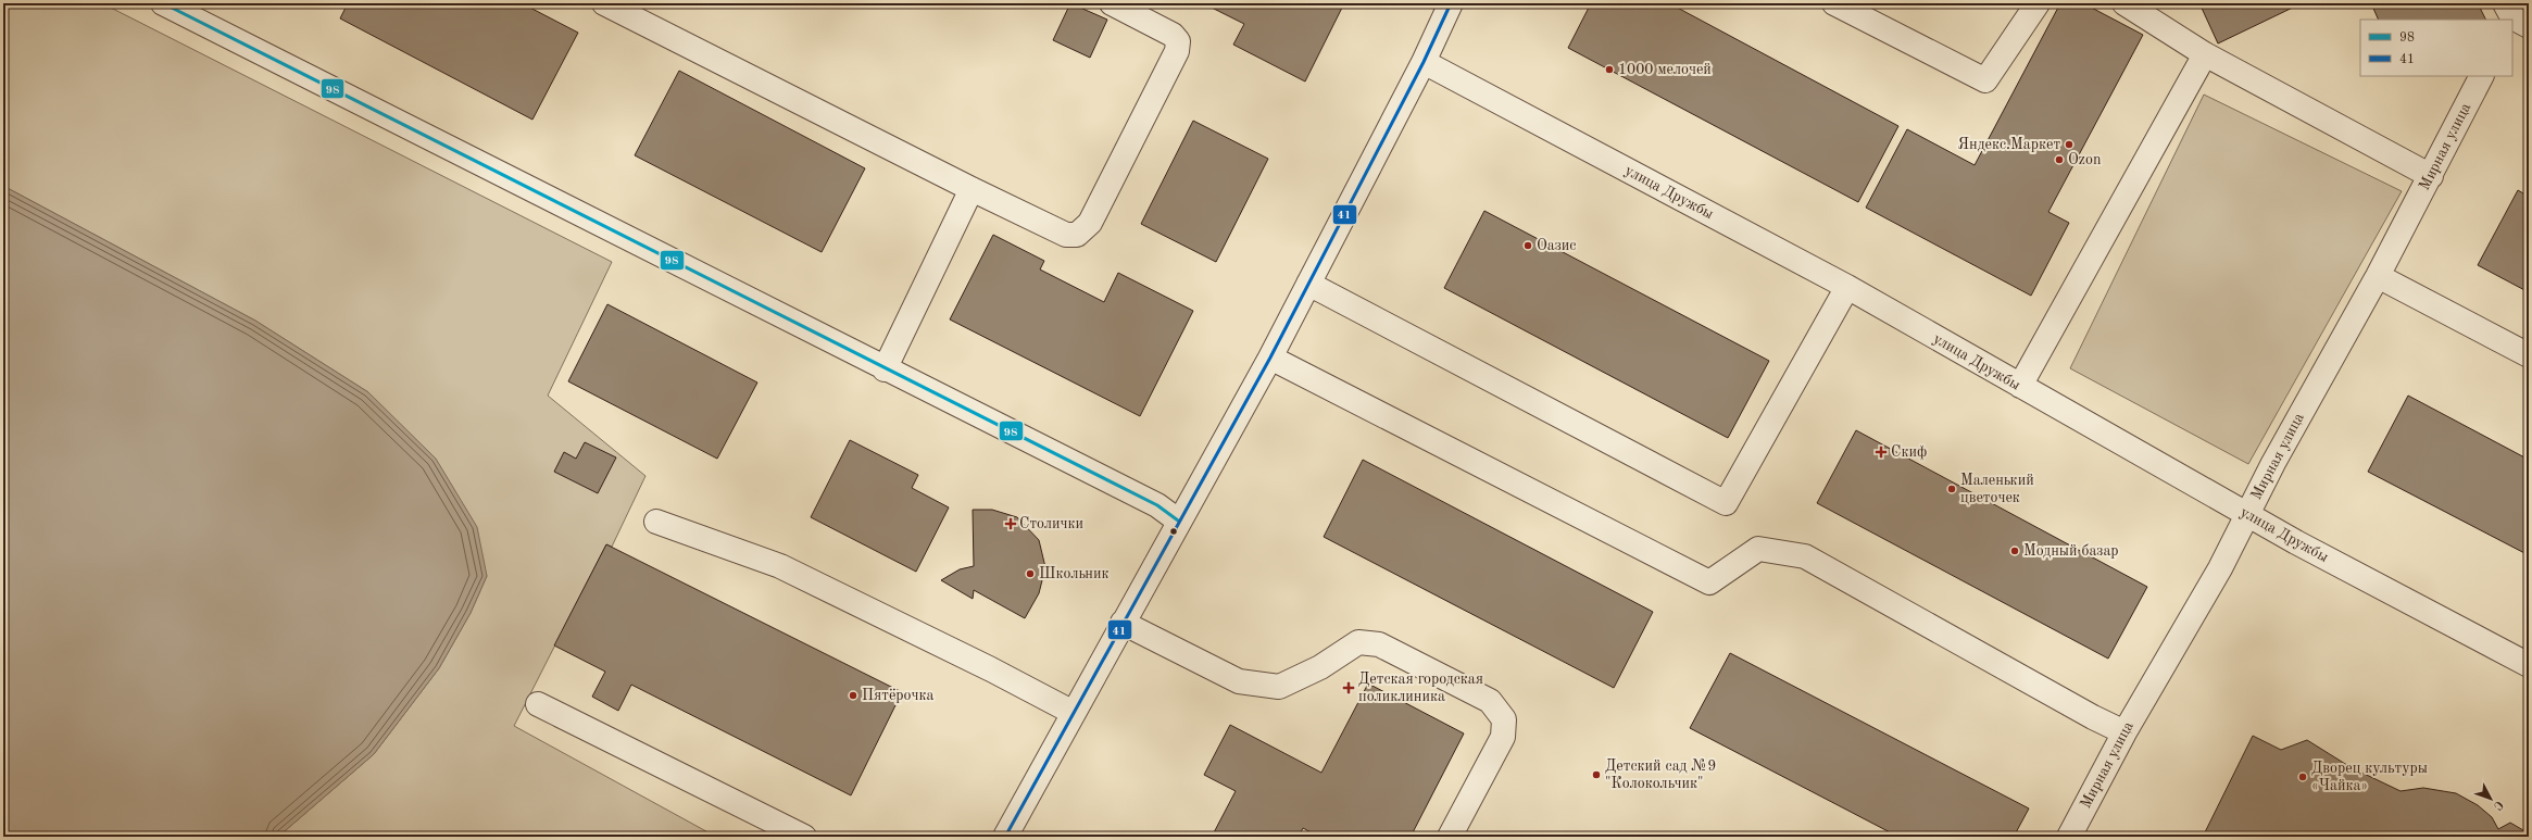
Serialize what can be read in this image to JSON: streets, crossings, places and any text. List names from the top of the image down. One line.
{"streets":{"street":["Мирная улица","улица Дружбы"]},"crossings":[["Мирная улица","улица Дружбы"]],"places":{"other":["1000 мелочей","Яндекс.Маркет","Ozon","Оазис","Маленький цветочек","Модный базар","Школьник","Пятёрочка","Детский сад №9 \"Колокольчик\"","Дворец культуры «Чайка»"],"health":["Скиф","Столички","Детская городская поликлиника"]},"lines":["transit line 98","transit line 41"],"legend":["98","41"],"north":"bottom right"}
